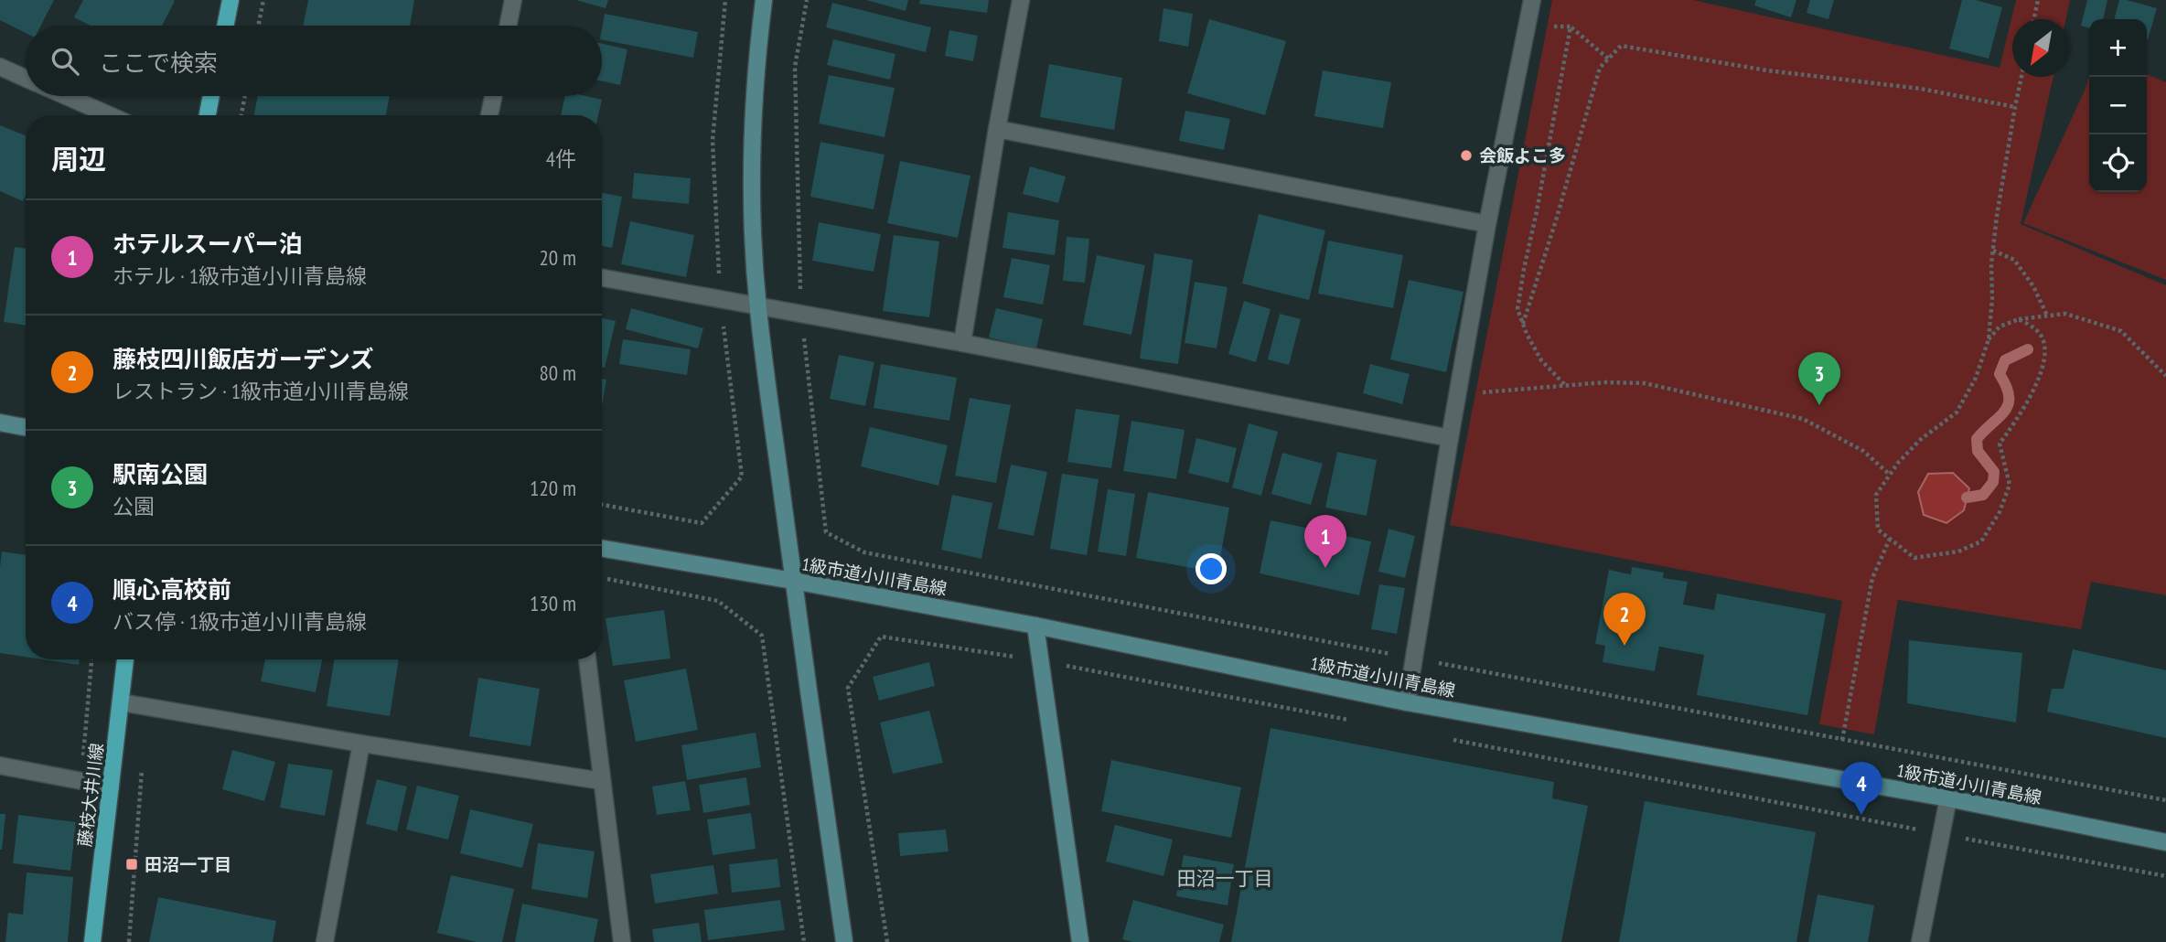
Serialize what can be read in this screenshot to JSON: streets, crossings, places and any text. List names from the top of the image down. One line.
{"streets":{"main road":["藤枝大井川線"],"street":["1級市道小川青島線"]},"districts":["田沼一丁目"],"places":{"other":["会飯よこ多"],"transit":["田沼一丁目"]},"north":"bottom left","page":{"map_buttons":["+","−"],"search":"ここで検索","heading":["周辺","4件"],"list":[{"mark":"1","name":"ホテルスーパー泊","note":"ホテル · 1級市道小川青島線","value":"20 m"},{"mark":"2","name":"藤枝四川飯店ガーデンズ","note":"レストラン · 1級市道小川青島線","value":"80 m"},{"mark":"3","name":"駅南公園","note":"公園","value":"120 m"},{"mark":"4","name":"順心高校前","note":"バス停 · 1級市道小川青島線","value":"130 m"}],"pins":["3","1","2","4"]}}
